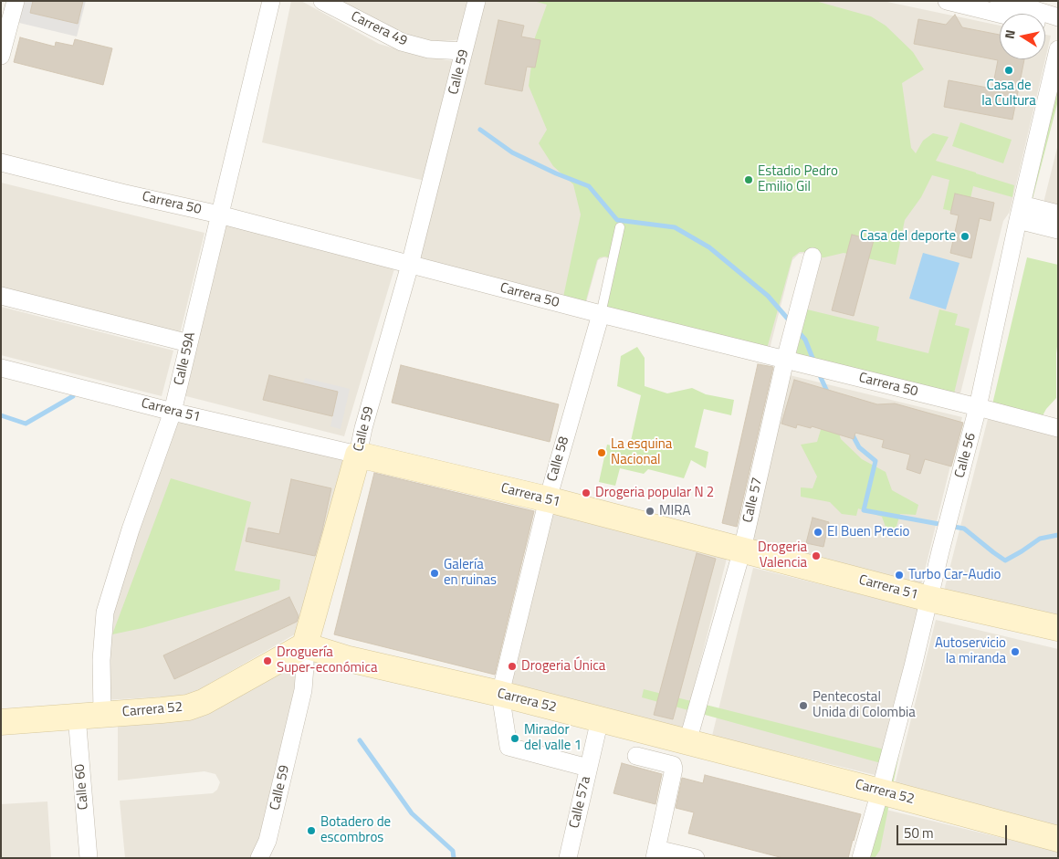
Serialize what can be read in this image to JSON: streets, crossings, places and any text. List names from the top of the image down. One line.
{"streets":{"main road":["Calle 59","Carrera 51","Carrera 52"],"street":["Carrera 49","Carrera 50","Calle 59A","Calle 56","Calle 58","Calle 57","Calle 60","Calle 57a"]},"crossings":[["Carrera 49","Calle 59"],["Calle 59","Carrera 50"],["Calle 59","Carrera 51"],["Calle 59","Carrera 52"],["Carrera 50","Calle 59A"],["Carrera 50","Calle 56"],["Carrera 50","Calle 58"],["Carrera 50","Calle 57"],["Calle 59A","Carrera 51"],["Calle 59A","Carrera 52"],["Carrera 51","Calle 56"],["Carrera 51","Calle 58"],["Carrera 51","Calle 57"],["Calle 56","Carrera 52"],["Calle 58","Carrera 52"],["Calle 58","Calle 57a"],["Calle 57","Carrera 52"],["Carrera 52","Calle 60"],["Carrera 52","Calle 57a"]],"places":["Casa de la Cultura","Estadio Pedro Emilio Gil","Casa del deporte","La esquina Nacional","Drogeria popular N 2","MIRA","El Buen Precio","Drogeria Valencia","Galería en ruinas","Turbo Car-Audio","Autoservicio la miranda","Droguería Super-económica","Drogeria Única","Pentecostal Unida di Colombia","Mirador del valle 1","Botadero de escombros"],"scale_bar":"50 m","north":"left"}
